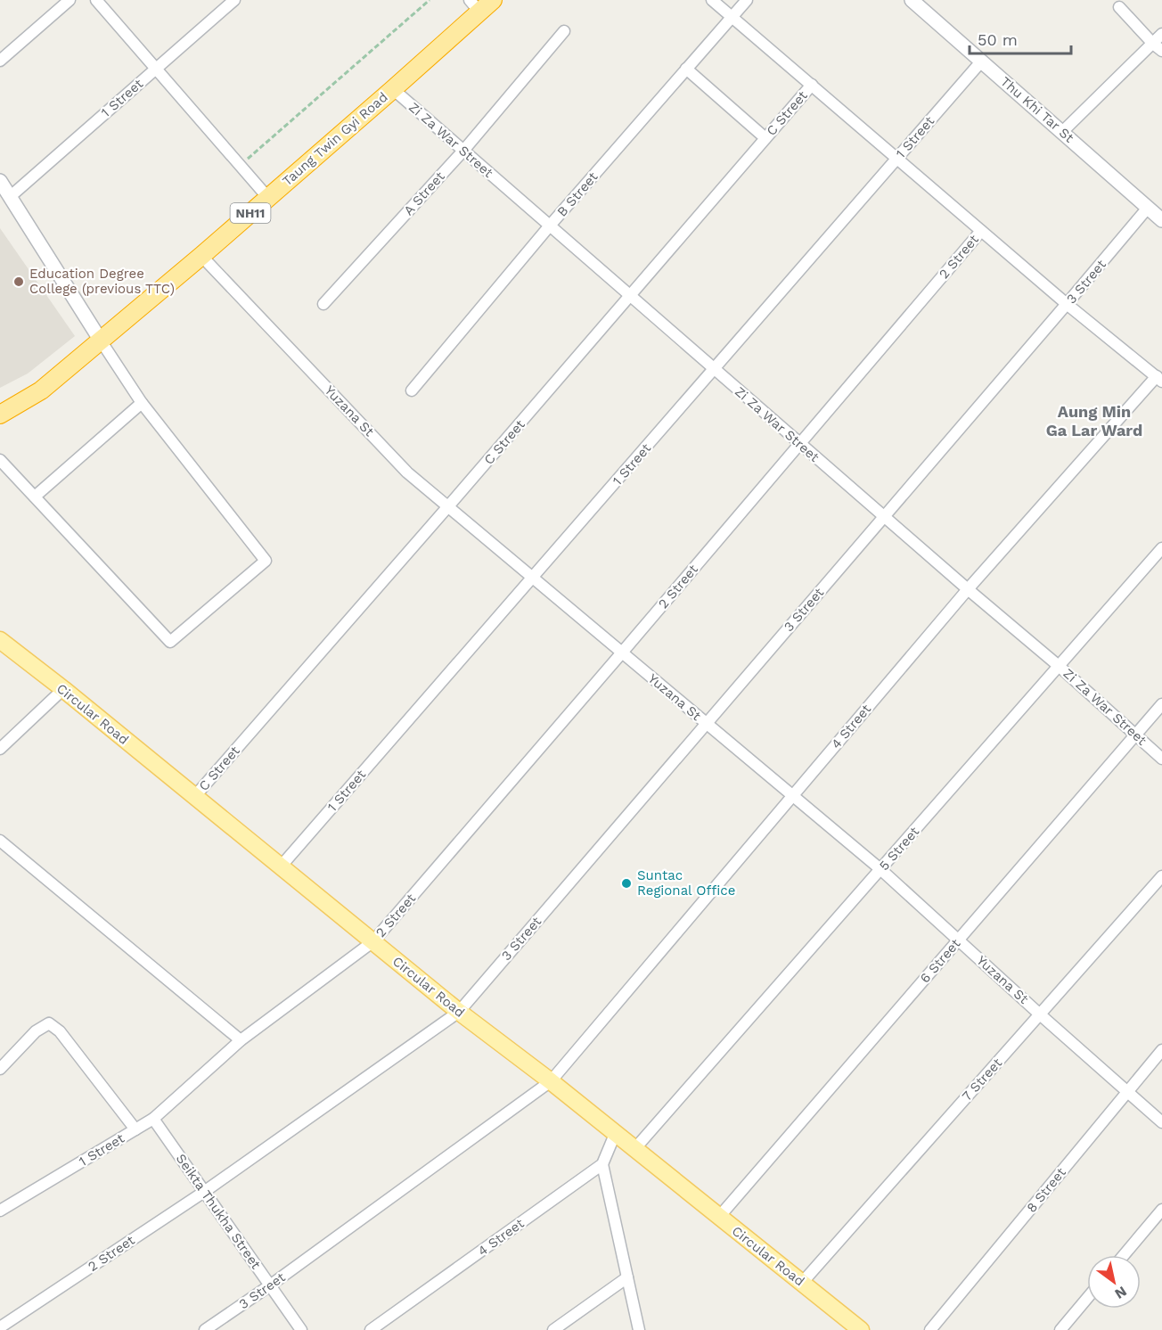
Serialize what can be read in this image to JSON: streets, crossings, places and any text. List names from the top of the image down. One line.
{"streets":{"highway":["Taung Twin Gyi Road","NH11"],"main road":["Circular Road"],"street":["1 Street","Thu Khi Tar St","C Street","Zi Za War Street","A Street","B Street","2 Street","3 Street","Yuzana St","4 Street","5 Street","6 Street","7 Street","8 Street","Seikta Thukha Street"]},"crossings":[["1 Street","Thu Khi Tar St"],["1 Street","Zi Za War Street"],["1 Street","2 Street"],["1 Street","Yuzana St"],["1 Street","Circular Road"],["1 Street","Seikta Thukha Street"],["Thu Khi Tar St","3 Street"],["C Street","Zi Za War Street"],["C Street","Yuzana St"],["C Street","Circular Road"],["Taung Twin Gyi Road","Zi Za War Street"],["Taung Twin Gyi Road","Yuzana St"],["Zi Za War Street","A Street"],["Zi Za War Street","B Street"],["Zi Za War Street","2 Street"],["Zi Za War Street","3 Street"],["Zi Za War Street","4 Street"],["Zi Za War Street","5 Street"],["Zi Za War Street","6 Street"],["2 Street","3 Street"],["2 Street","Yuzana St"],["2 Street","Circular Road"],["2 Street","Seikta Thukha Street"],["3 Street","Yuzana St"],["3 Street","Circular Road"],["3 Street","4 Street"],["3 Street","Seikta Thukha Street"],["Yuzana St","4 Street"],["Yuzana St","5 Street"],["Yuzana St","6 Street"],["Yuzana St","7 Street"],["Yuzana St","8 Street"],["Circular Road","4 Street"],["Circular Road","5 Street"],["Circular Road","6 Street"],["Circular Road","7 Street"]],"districts":["Aung Min Ga Lar Ward"],"places":["Education Degree College (previous TTC)","Suntac Regional Office"],"scale_bar":"50 m","north":"bottom right"}
